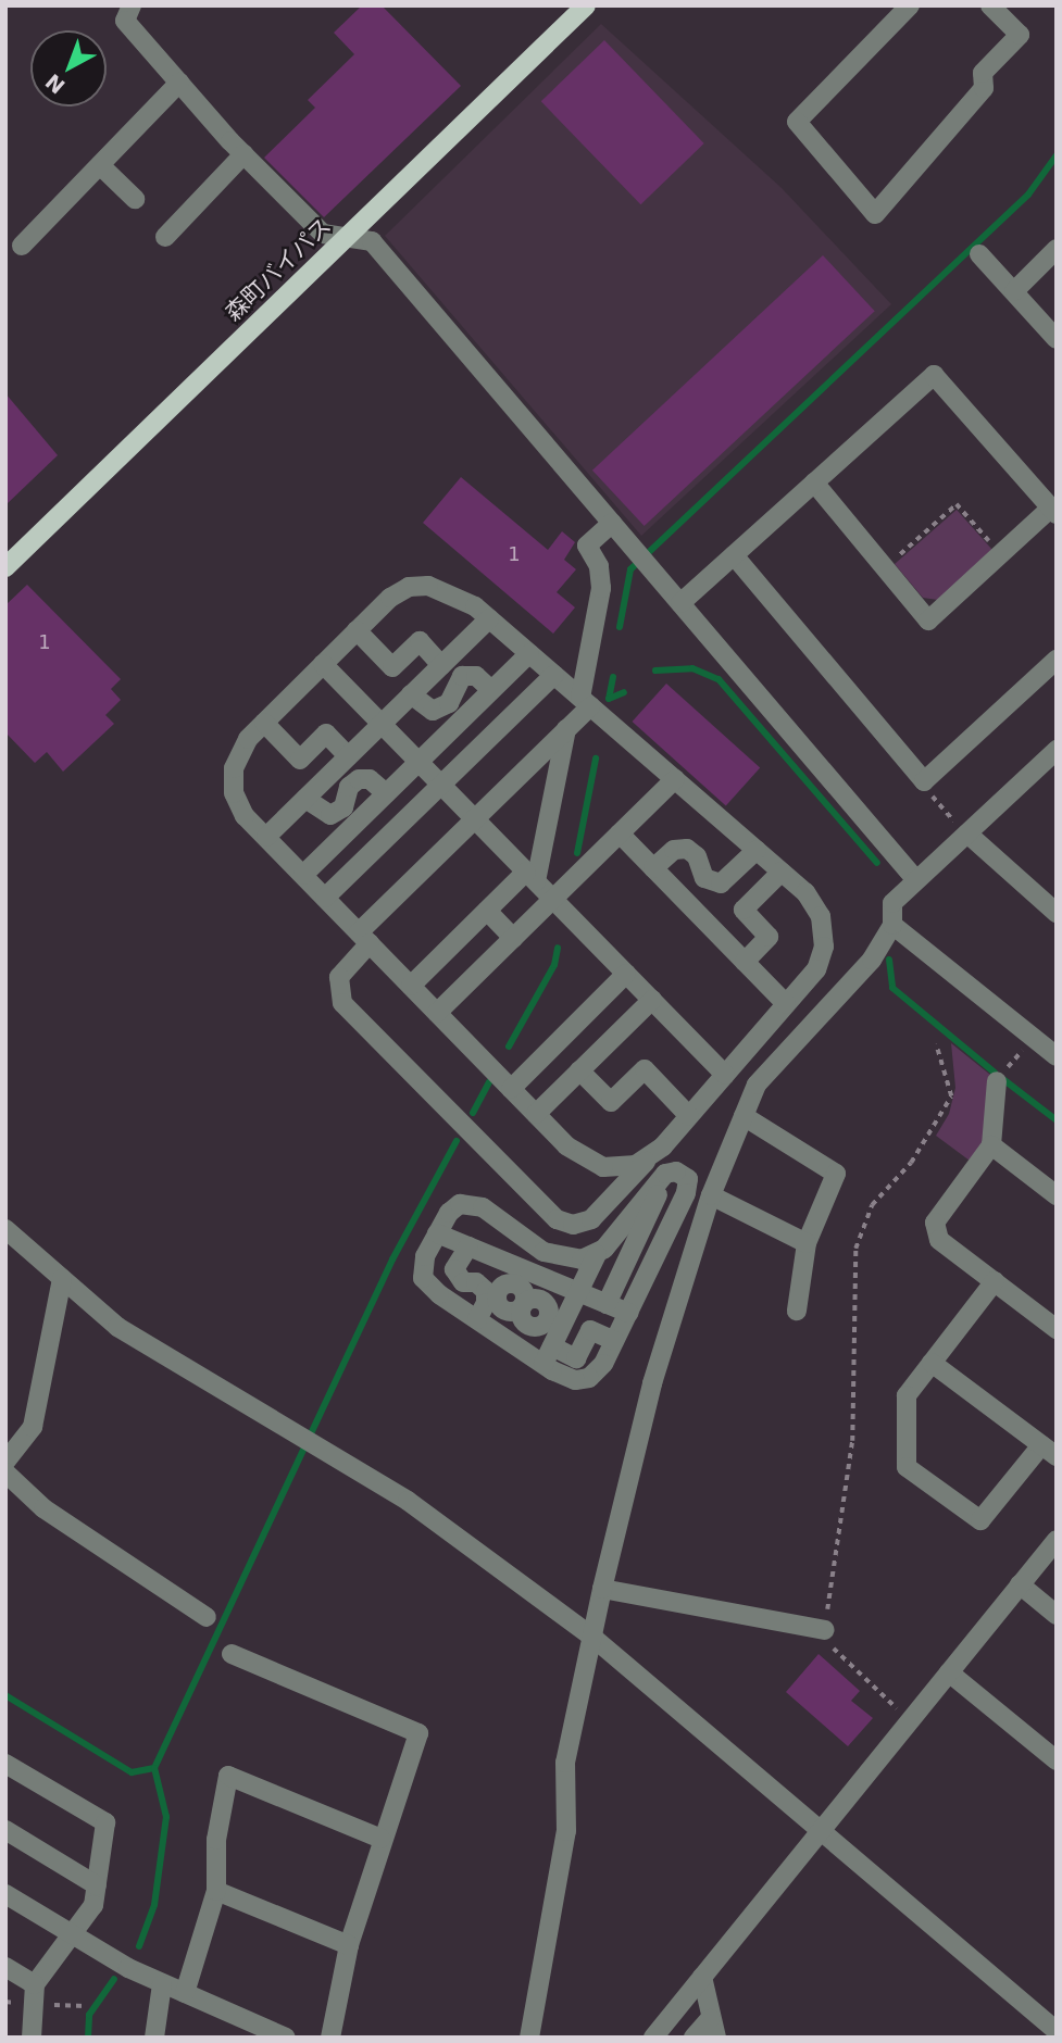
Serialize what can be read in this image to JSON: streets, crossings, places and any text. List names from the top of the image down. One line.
{"streets":{"main road":["森町バイパス"]},"house_numbers":["1","1"],"north":"bottom left"}
